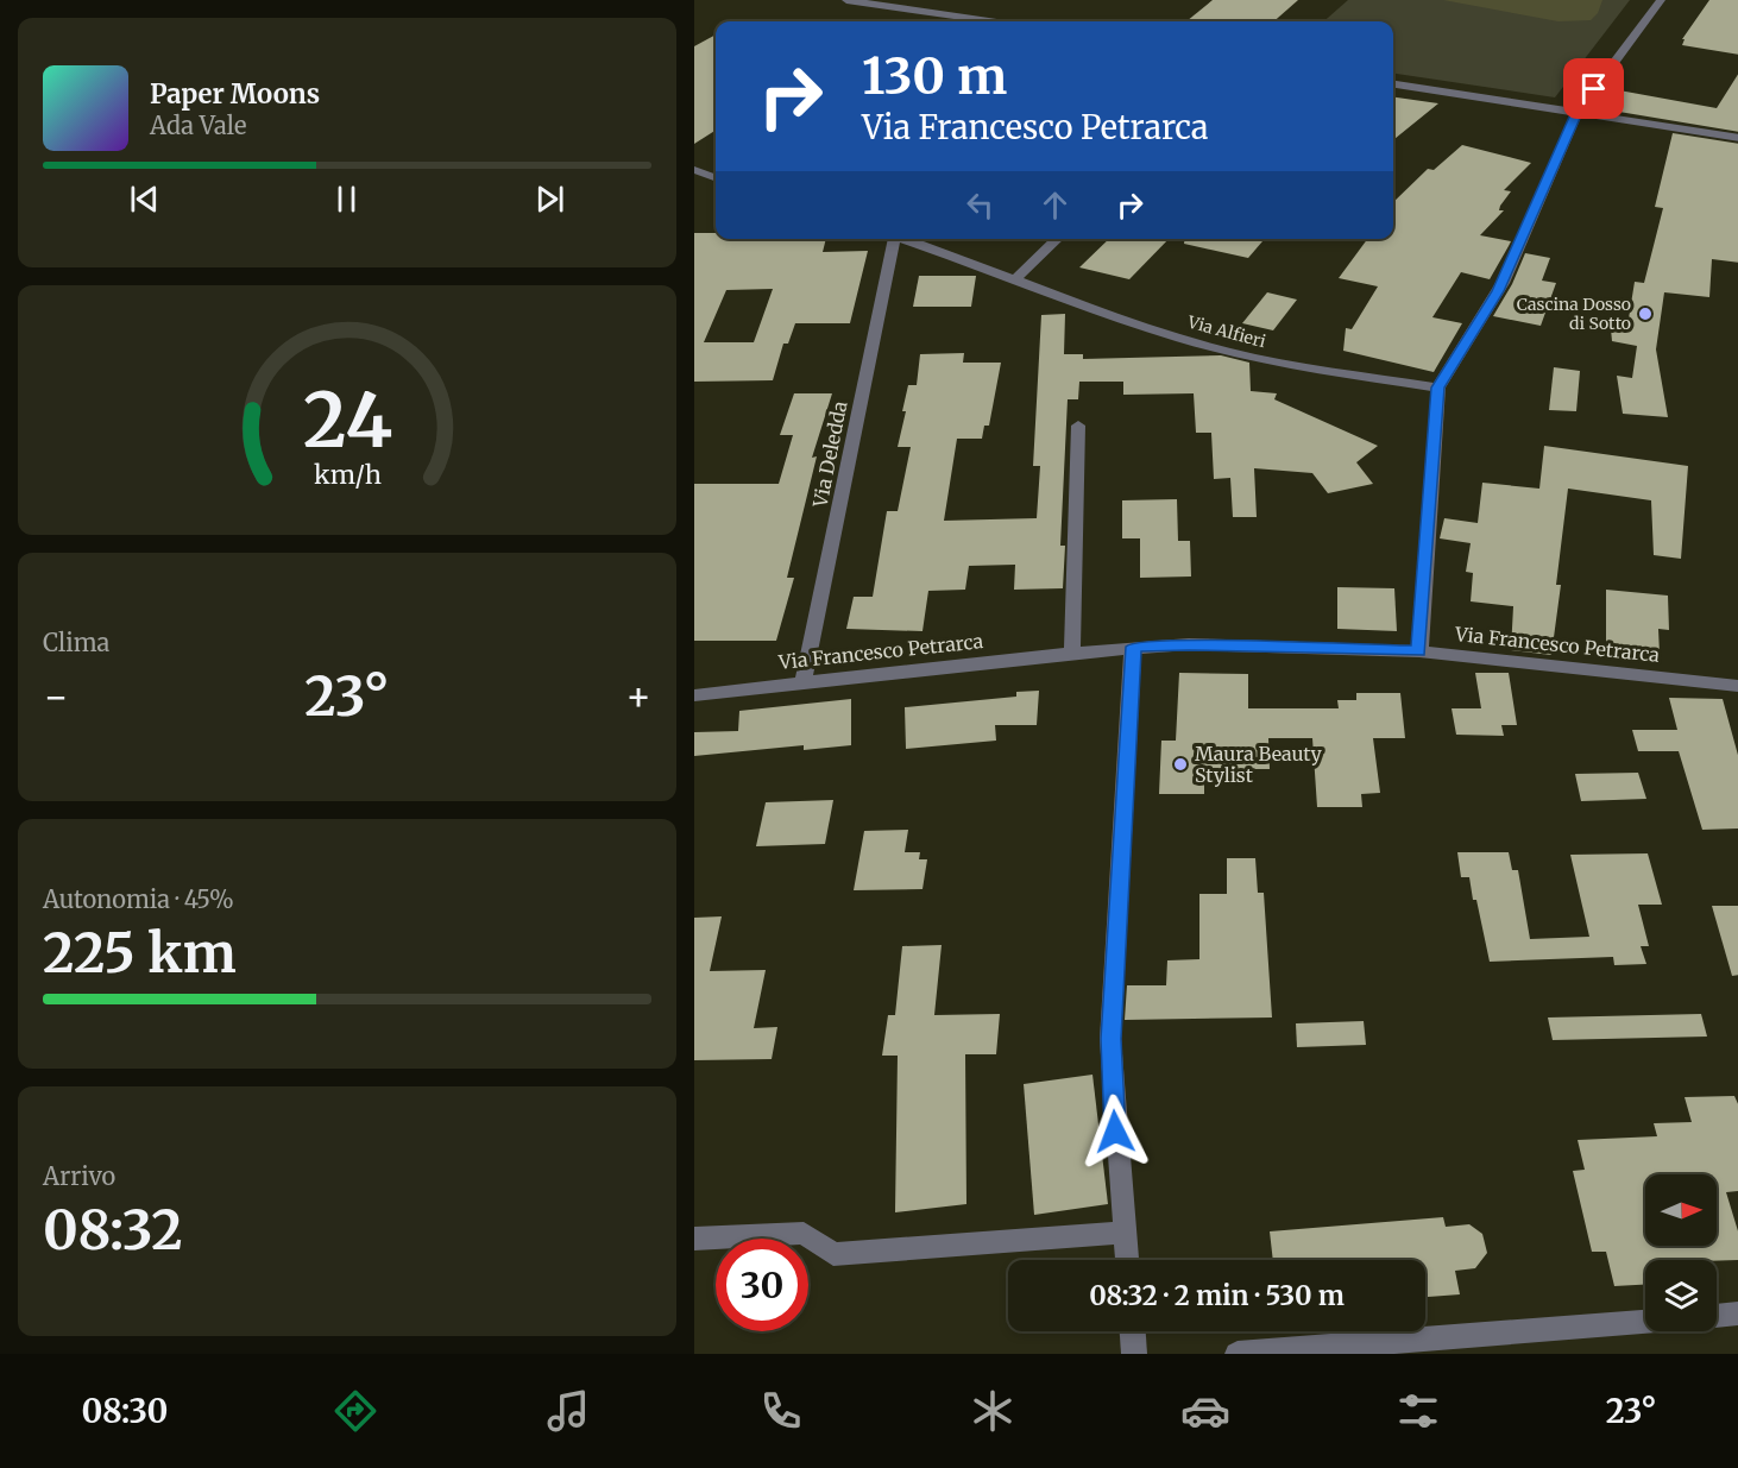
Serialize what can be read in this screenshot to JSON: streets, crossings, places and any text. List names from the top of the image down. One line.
{"streets":{"street":["Via Alfieri","Via Deledda","Via Francesco Petrarca"]},"crossings":[["Via Deledda","Via Francesco Petrarca"]],"places":["Cascina Dosso di Sotto","Maura Beauty Stylist"],"north":"right","page":{"turn":["130 m","Via Francesco Petrarca"],"song":["Paper Moons","Ada Vale"],"tile":["Clima",["Autonomia · 45%","225 km"],["Arrivo","08:32"]],"heat":["−","23°","+"],"limit":"30","trip":"08:32 · 2 min · 530 m","tabs":["08:30","23°"],"gauge":["24","km/h"]}}
